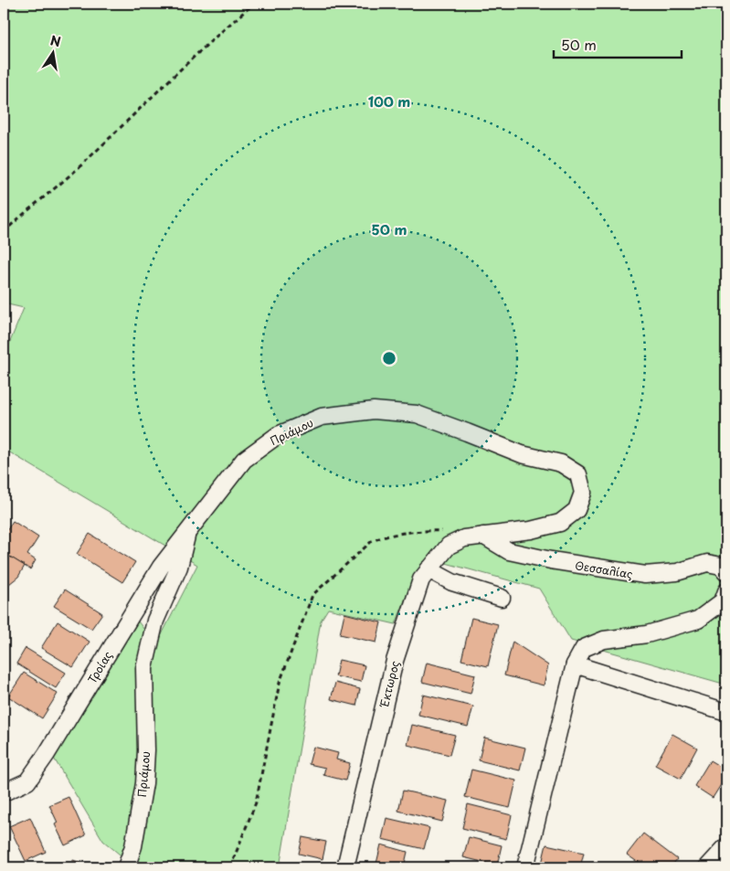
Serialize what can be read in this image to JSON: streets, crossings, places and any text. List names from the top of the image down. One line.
{"streets":{"street":["Πριάμου","Θεσσαλίας","Τροίας","Έκτωρος"]},"crossings":[["Πριάμου","Θεσσαλίας"],["Πριάμου","Τροίας"],["Πριάμου","Έκτωρος"],["Θεσσαλίας","Έκτωρος"]],"scale_bar":"50 m","north":"top","rings":["100 m","50 m"]}
